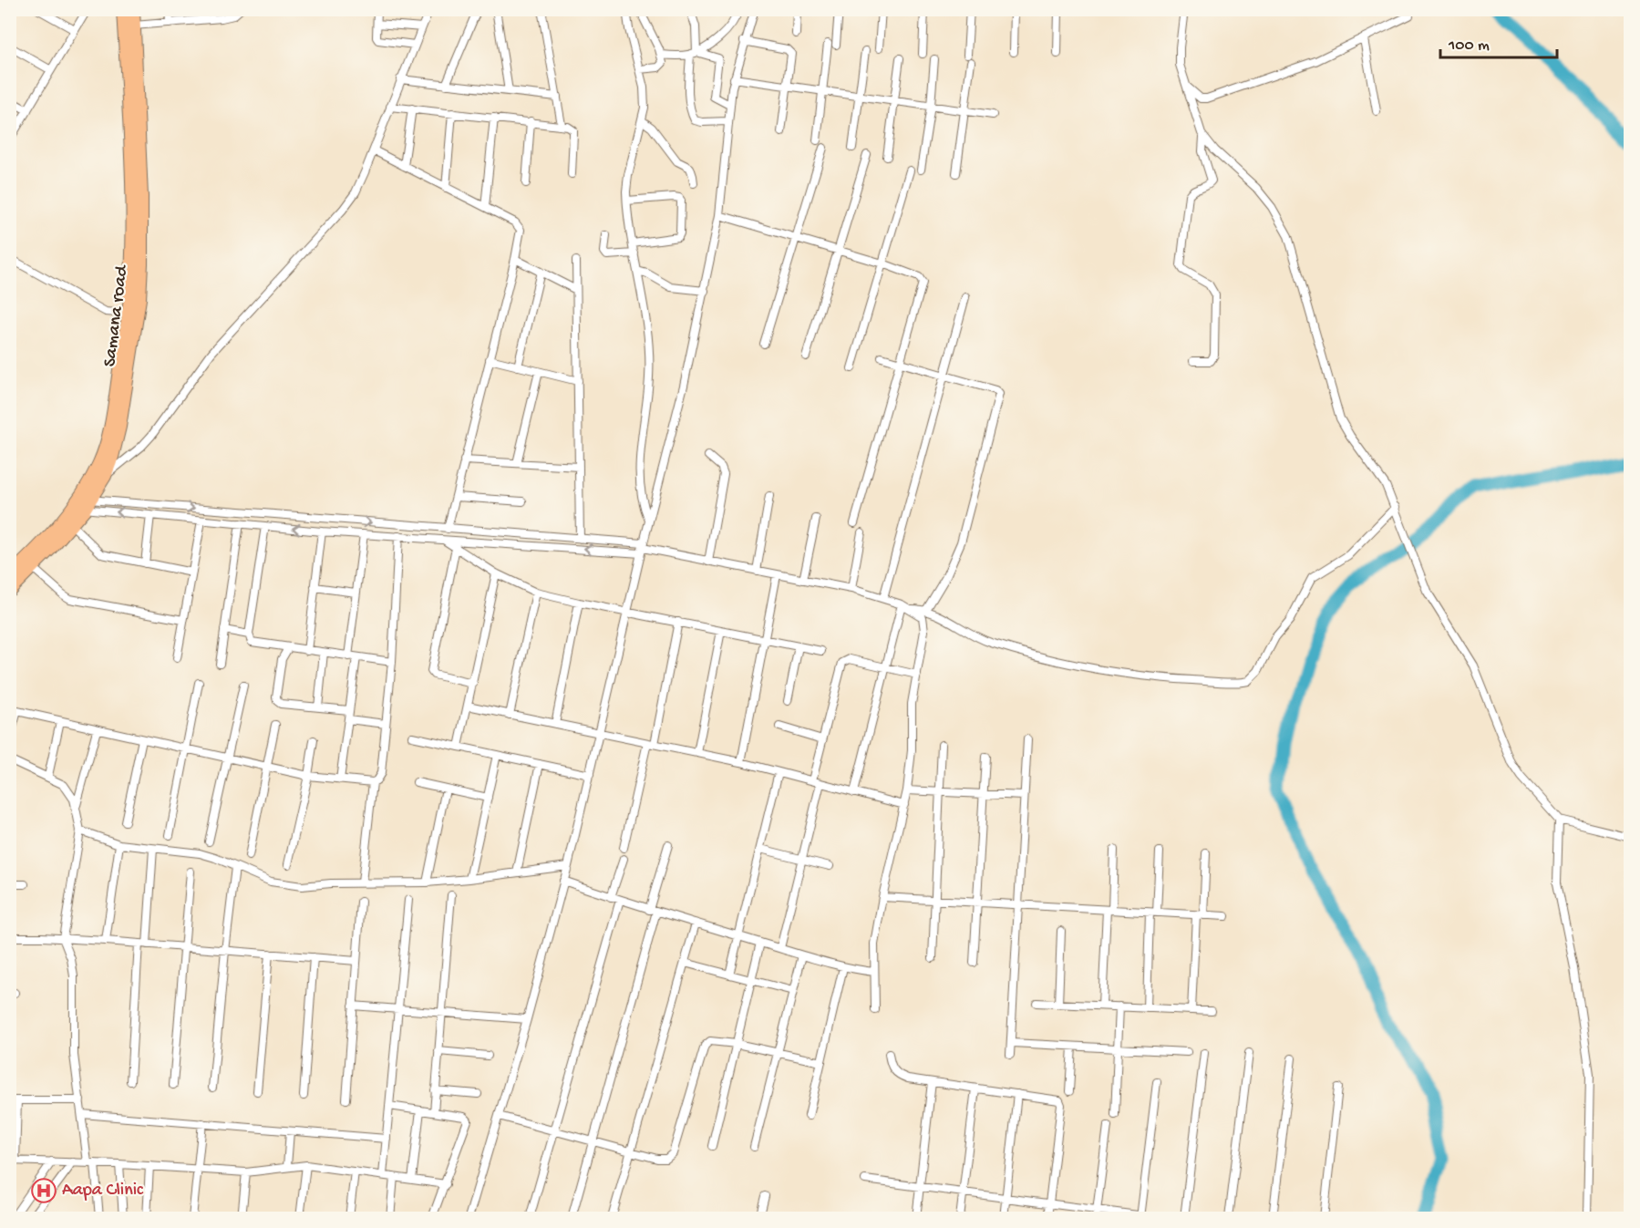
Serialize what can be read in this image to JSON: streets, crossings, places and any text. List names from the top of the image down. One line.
{"streets":{"main road":["Samana road"]},"places":{"hospital":["Aapa Clinic"]},"scale_bar":"100 m"}
